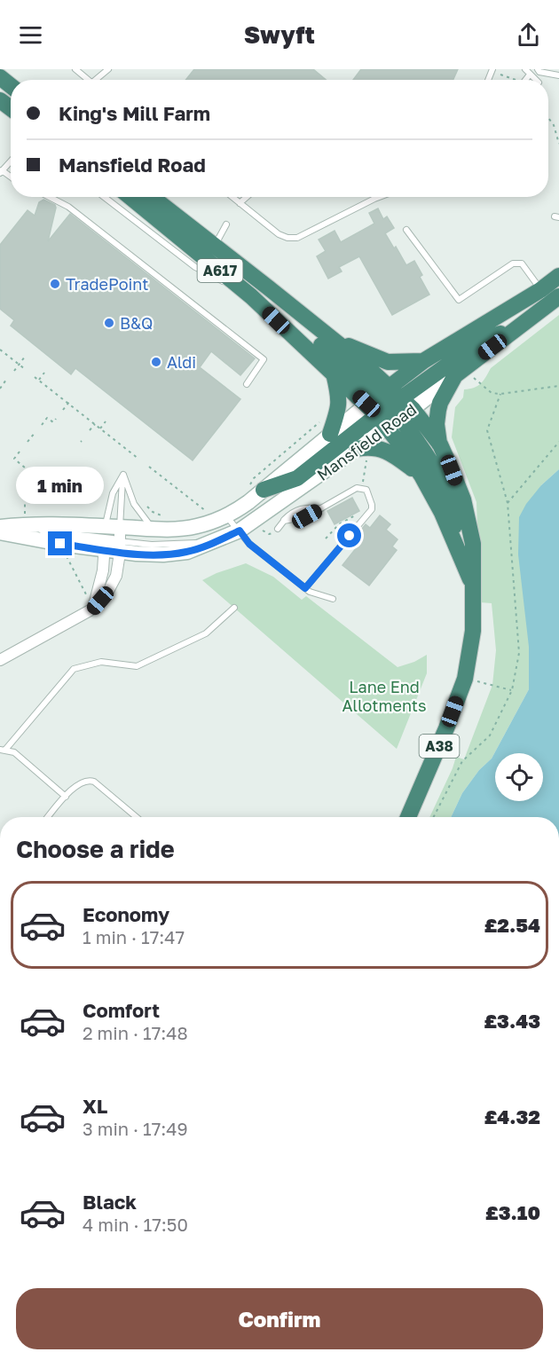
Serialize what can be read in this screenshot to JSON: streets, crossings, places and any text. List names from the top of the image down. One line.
{"streets":{"highway":["A617","Mansfield Road","A38"]},"crossings":[["A617","Mansfield Road"],["A617","A38"]],"parks":["Lane End Allotments"],"places":["TradePoint","B&Q","Aldi"],"page":{"header":"Swyft","banner":["King's Mill Farm","Mansfield Road"],"bubble":"1 min","heading":"Choose a ride","list":[{"name":"Economy","note":"1 min · 17:47","value":"£2.54"},{"name":"Comfort","note":"2 min · 17:48","value":"£3.43"},{"name":"XL","note":"3 min · 17:49","value":"£4.32"},{"name":"Black","note":"4 min · 17:50","value":"£3.10"}],"buttons":"Confirm"}}
